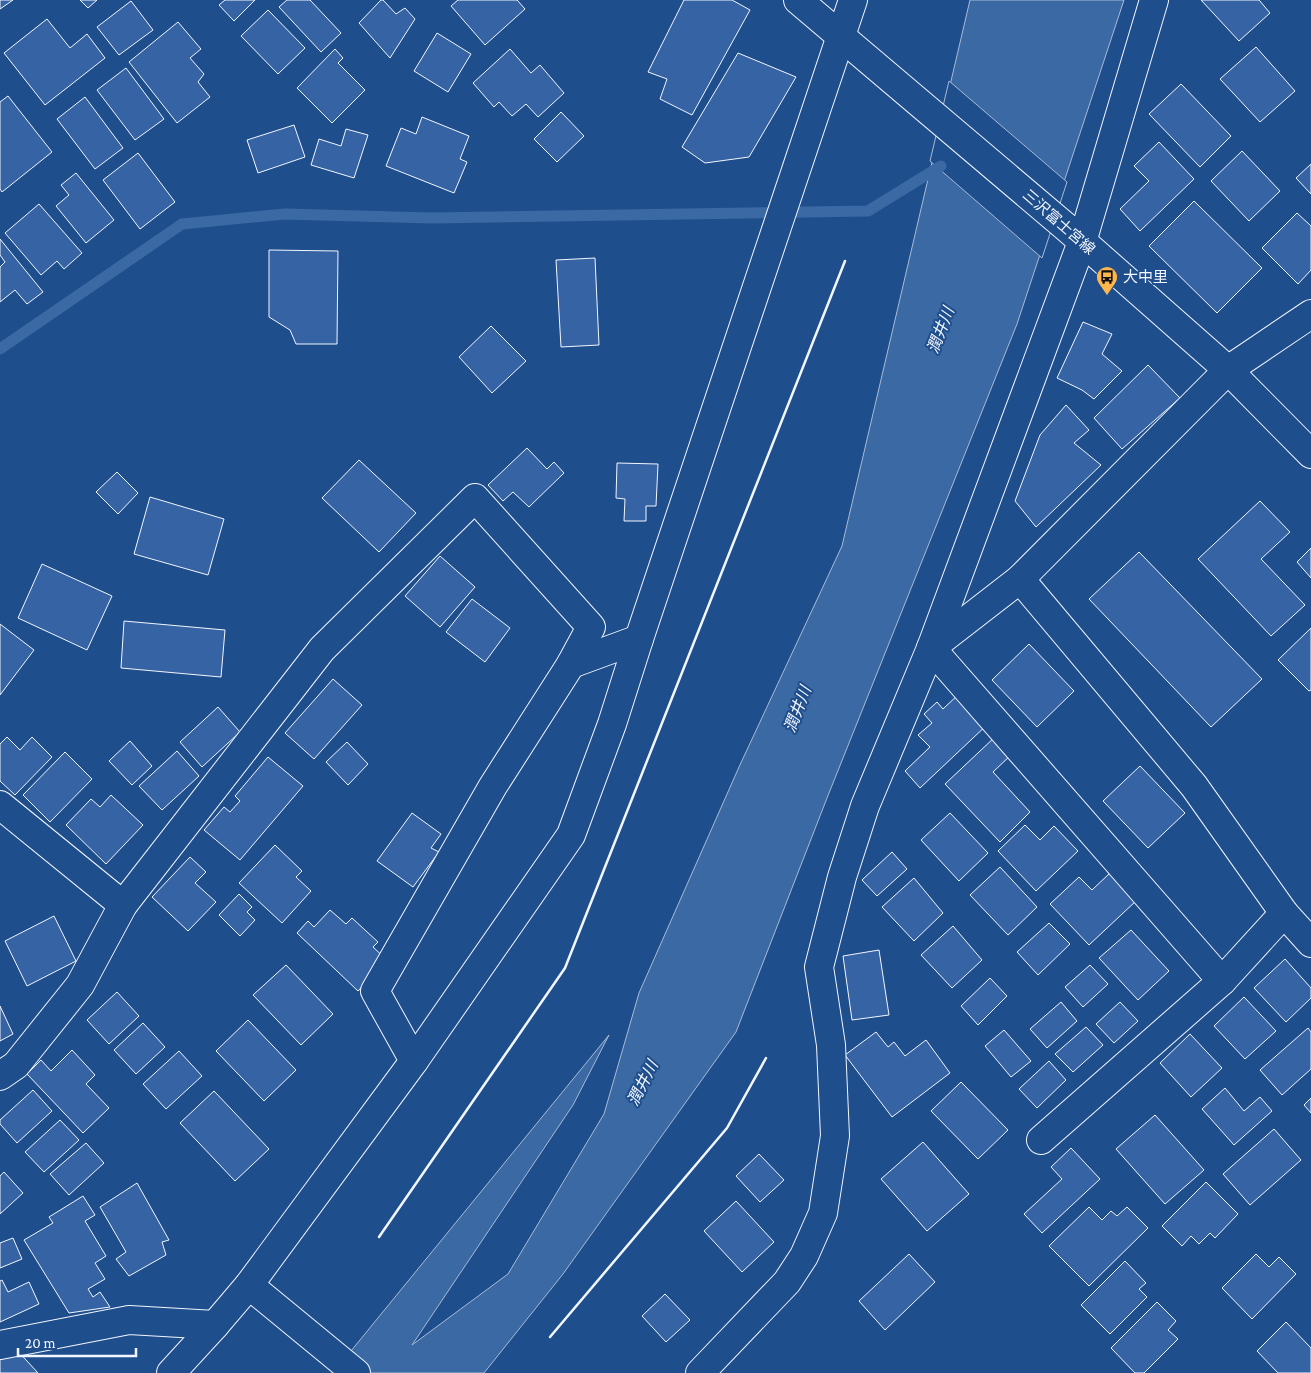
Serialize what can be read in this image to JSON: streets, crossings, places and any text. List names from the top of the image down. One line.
{"streets":{"street":["三沢富士宮線"]},"water":["潤井川"],"places":{"bus stop":["大中里"]},"scale_bar":"20 m"}
